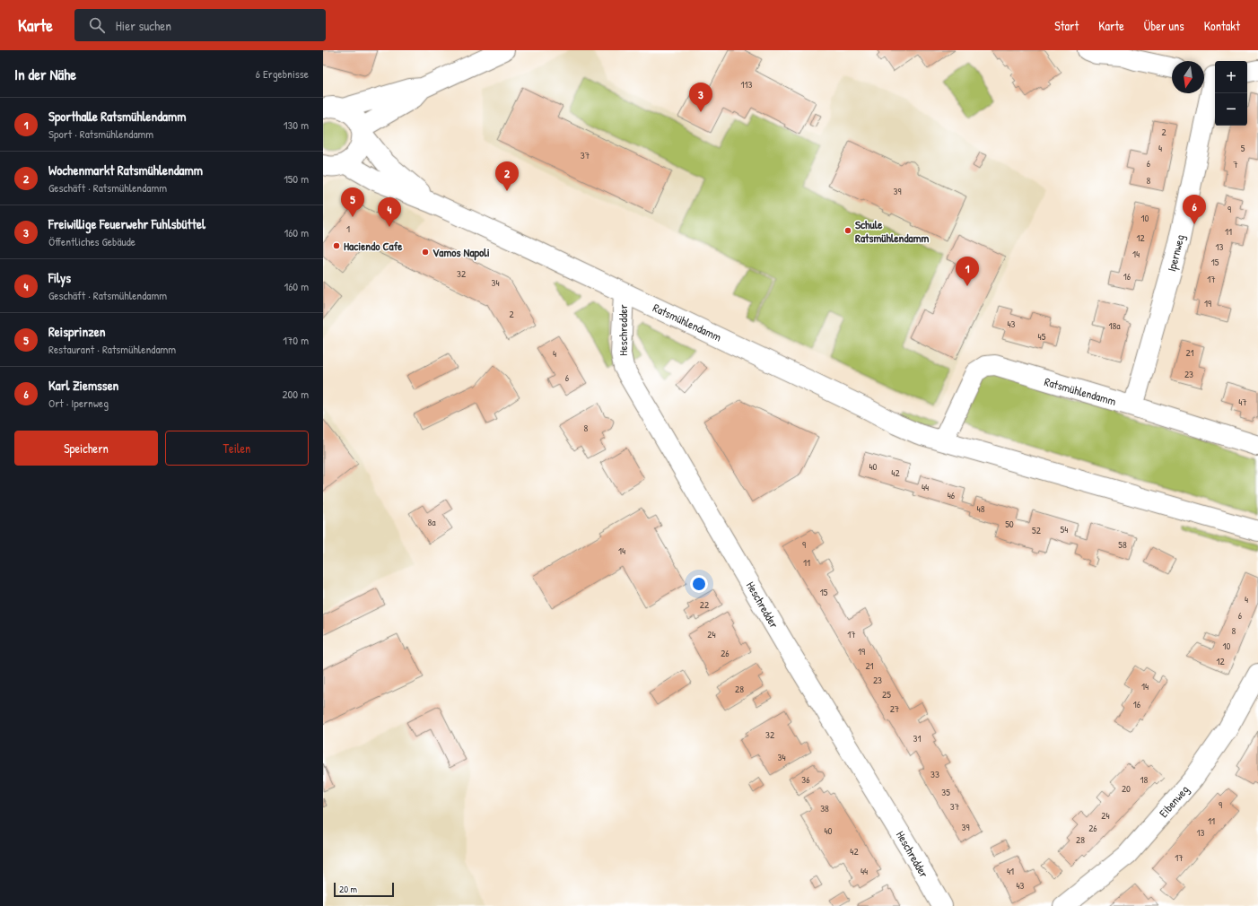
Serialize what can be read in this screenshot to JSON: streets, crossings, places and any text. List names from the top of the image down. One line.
{"streets":{"street":["Ipernweg","Ratsmühlendamm","Heschredder","Eibenweg"]},"crossings":[["Ipernweg","Ratsmühlendamm"],["Ratsmühlendamm","Heschredder"]],"places":["Schule Ratsmühlendamm","Haciendo Cafe","Vamos Napoli"],"house_numbers":["113","2","4","5","37","6","7","8","39","9","10","1","11","12","13","14","15","32","16","17","34","19","2","43","18a","45","21","4","23","6","47","8","40","42","44","46","48","8a","50","54","52","9","58","14","11","15","4","22","6","8","24","17","10","19","26","12","21","23","14","28","25","16","27","32","31","34","33","36","18","20","35","9","37","38","24","11","39","26","40","13","28","42","17","44","41","43"],"scale_bar":"20 m","north":"bottom","page":{"header":"Karte","search":"Hier suchen","nav":["Start","Karte","Über uns","Kontakt"],"heading":["In der Nähe","6 Ergebnisse"],"map_buttons":["+","−"],"pins":["3","2","5","6","4","1"],"list":[{"mark":"1","name":"Sporthalle Ratsmühlendamm","note":"Sport · Ratsmühlendamm","value":"130 m"},{"mark":"2","name":"Wochenmarkt Ratsmühlendamm","note":"Geschäft · Ratsmühlendamm","value":"150 m"},{"mark":"3","name":"Freiwillige Feuerwehr Fuhlsbüttel","note":"Öffentliches Gebäude","value":"160 m"},{"mark":"4","name":"Filys","note":"Geschäft · Ratsmühlendamm","value":"160 m"},{"mark":"5","name":"Reisprinzen","note":"Restaurant · Ratsmühlendamm","value":"170 m"},{"mark":"6","name":"Karl Ziemssen","note":"Ort · Ipernweg","value":"200 m"}],"buttons":["Speichern","Teilen"],"scale":"20 m"}}
